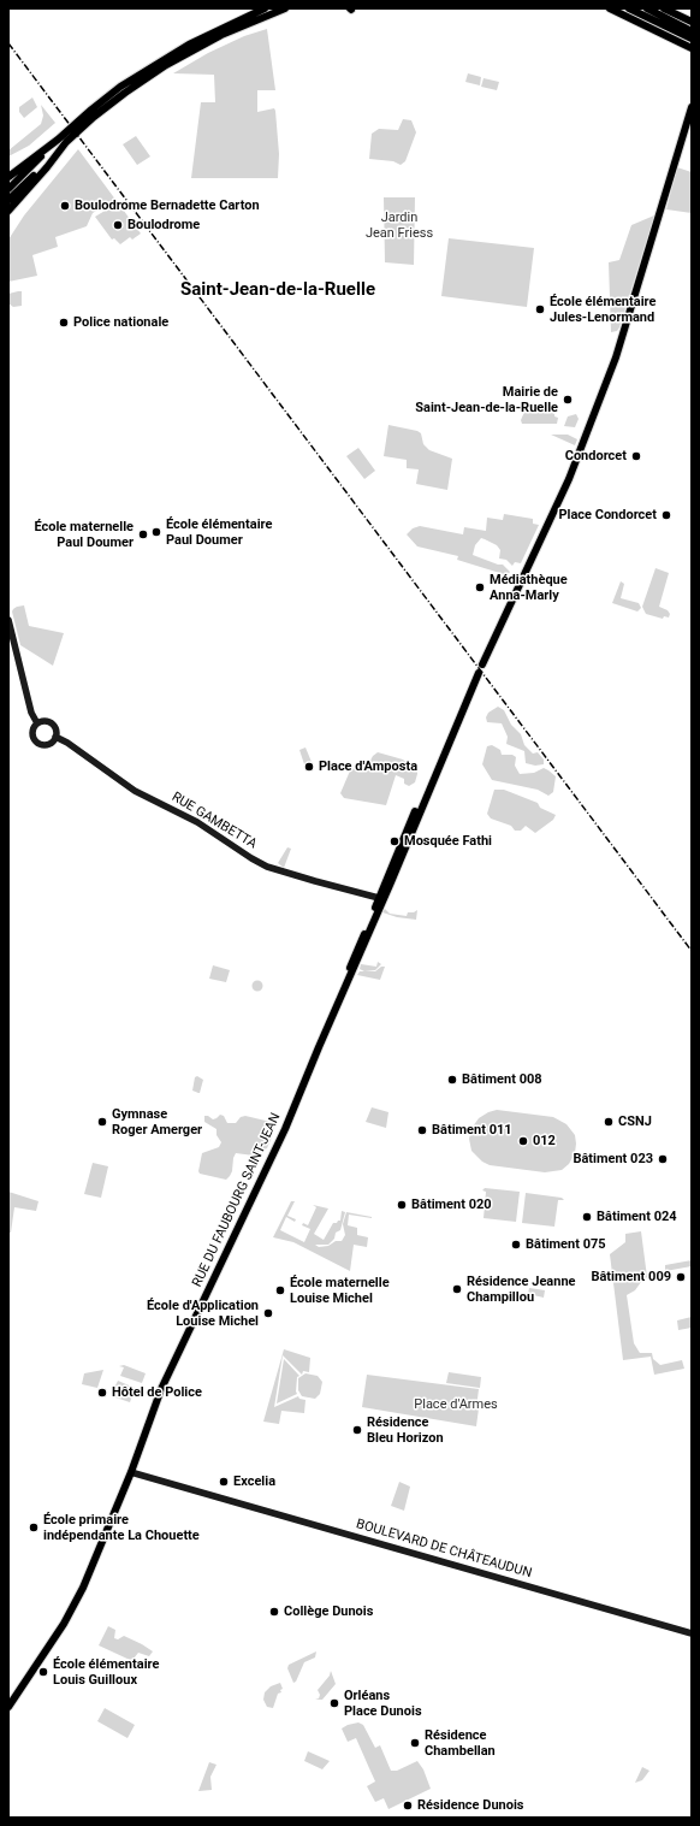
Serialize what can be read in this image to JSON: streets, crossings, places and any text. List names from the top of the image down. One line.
{"streets":{"main road":["RUE GAMBETTA","RUE DU FAUBOURG SAINT-JEAN","BOULEVARD DE CHÂTEAUDUN"]},"crossings":[["RUE GAMBETTA","RUE DU FAUBOURG SAINT-JEAN"],["RUE DU FAUBOURG SAINT-JEAN","BOULEVARD DE CHÂTEAUDUN"]],"districts":["Saint-Jean-de-la-Ruelle"],"parks":["Jardin Jean Friess","Place d'Armes"],"places":["Boulodrome Bernadette Carton","Boulodrome","École élémentaire Jules-Lenormand","Police nationale","Mairie de Saint-Jean-de-la-Ruelle","Condorcet","Place Condorcet","École élémentaire Paul Doumer","École maternelle Paul Doumer","Médiathèque Anna-Marly","Place d'Amposta","Mosquée Fathi","Bâtiment 008","Gymnase Roger Amerger","CSNJ","Bâtiment 011","012","Bâtiment 023","Bâtiment 020","Bâtiment 024","Bâtiment 075","Bâtiment 009","Résidence Jeanne Champillou","École maternelle Louise Michel","École d'Application Louise Michel","Hôtel de Police","Résidence Bleu Horizon","Excelia","École primaire indépendante La Chouette","Collège Dunois","École élémentaire Louis Guilloux","Orléans Place Dunois","Résidence Chambellan","Résidence Dunois"]}
